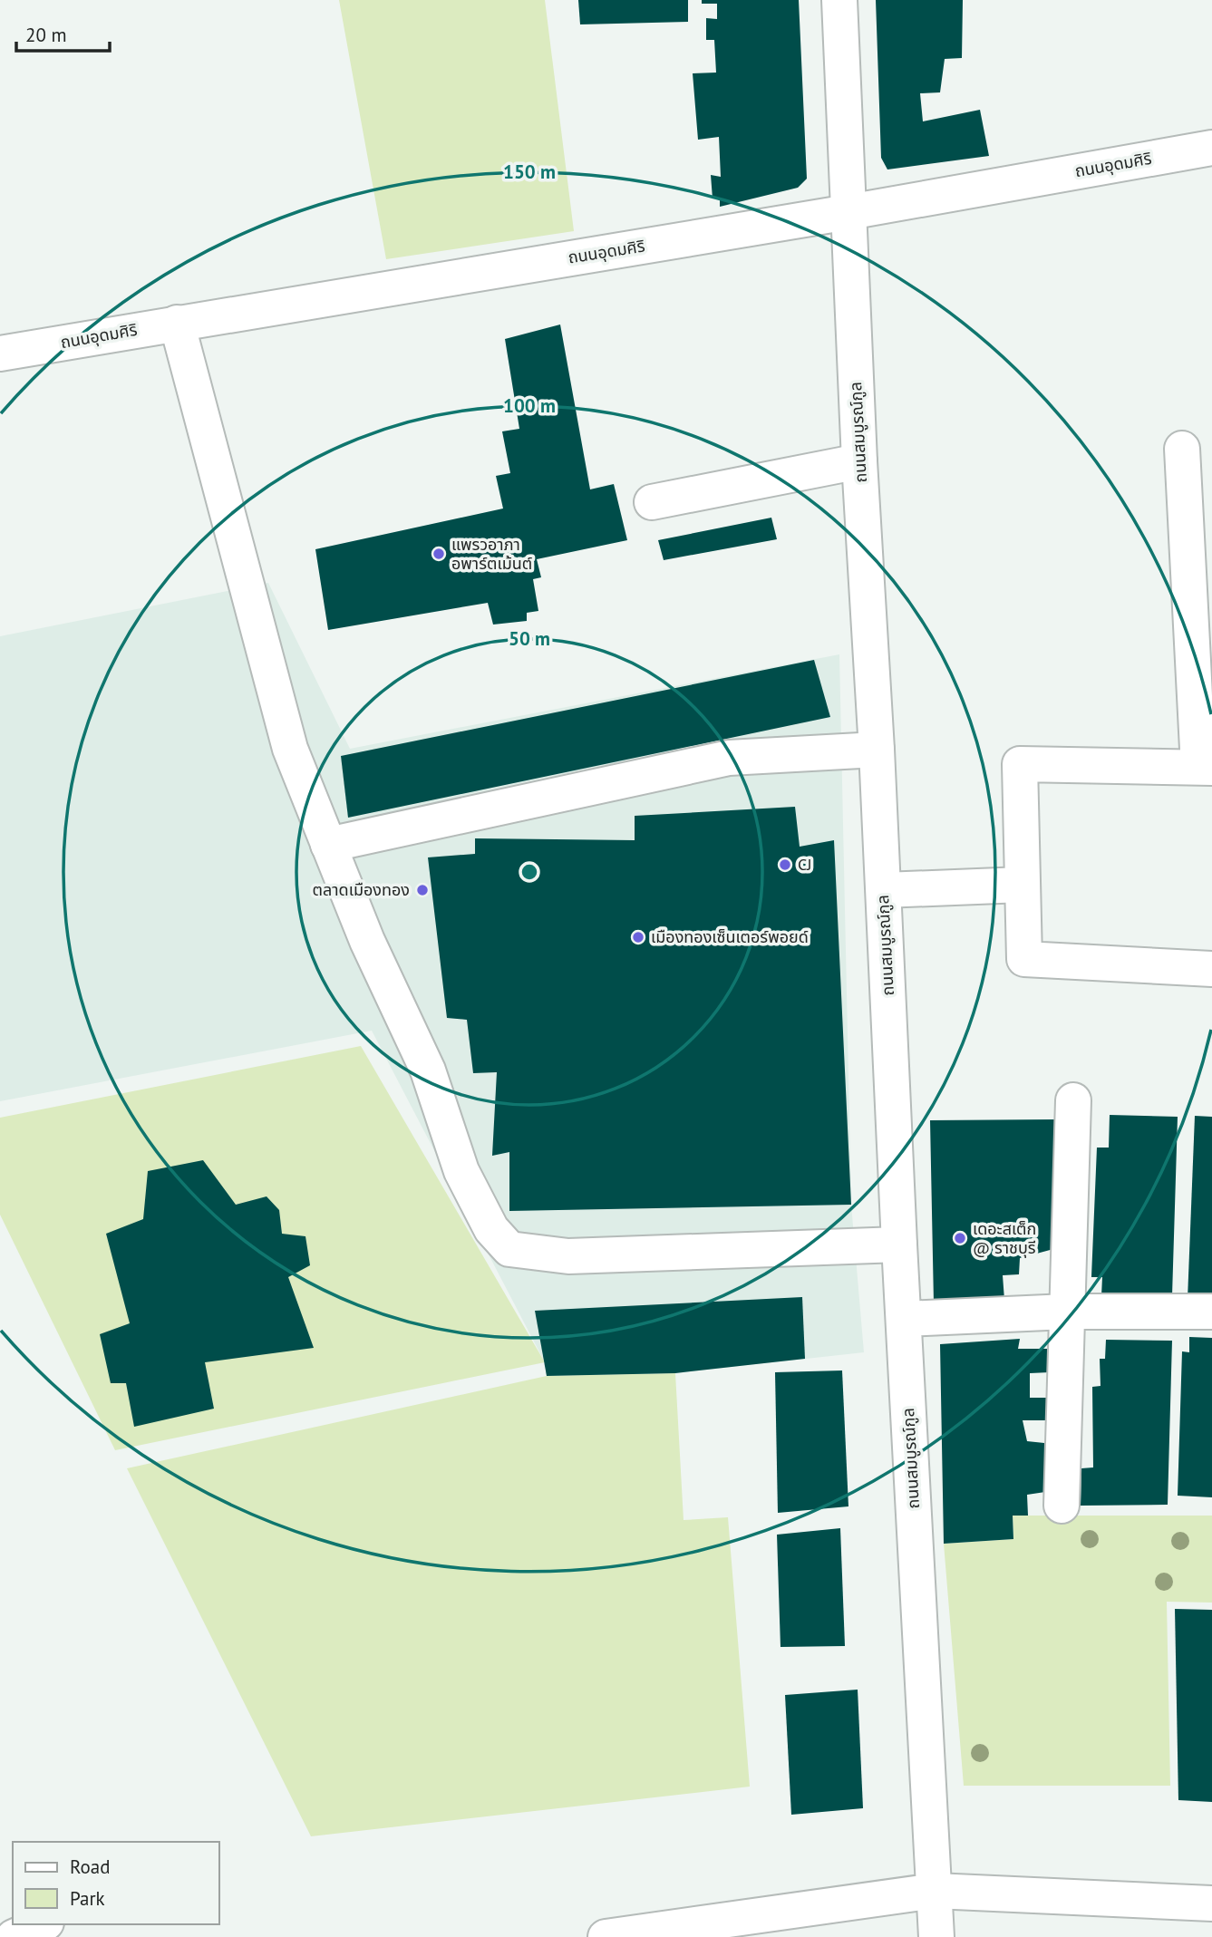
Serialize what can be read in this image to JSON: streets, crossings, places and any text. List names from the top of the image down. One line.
{"streets":{"street":["ถนนอุดมศิริ","ถนนสมบูรณ์กูล"]},"crossings":[["ถนนอุดมศิริ","ถนนสมบูรณ์กูล"]],"places":["แพรวอาภา อพาร์ตเม้นต์","CJ","ตลาดเมืองทอง","เมืองทองเซ็นเตอร์พอยด์","เดอะสเต็ก @ ราชบุรี"],"legend":["Road","Park"],"scale_bar":"20 m","rings":["150 m","100 m","50 m"]}
